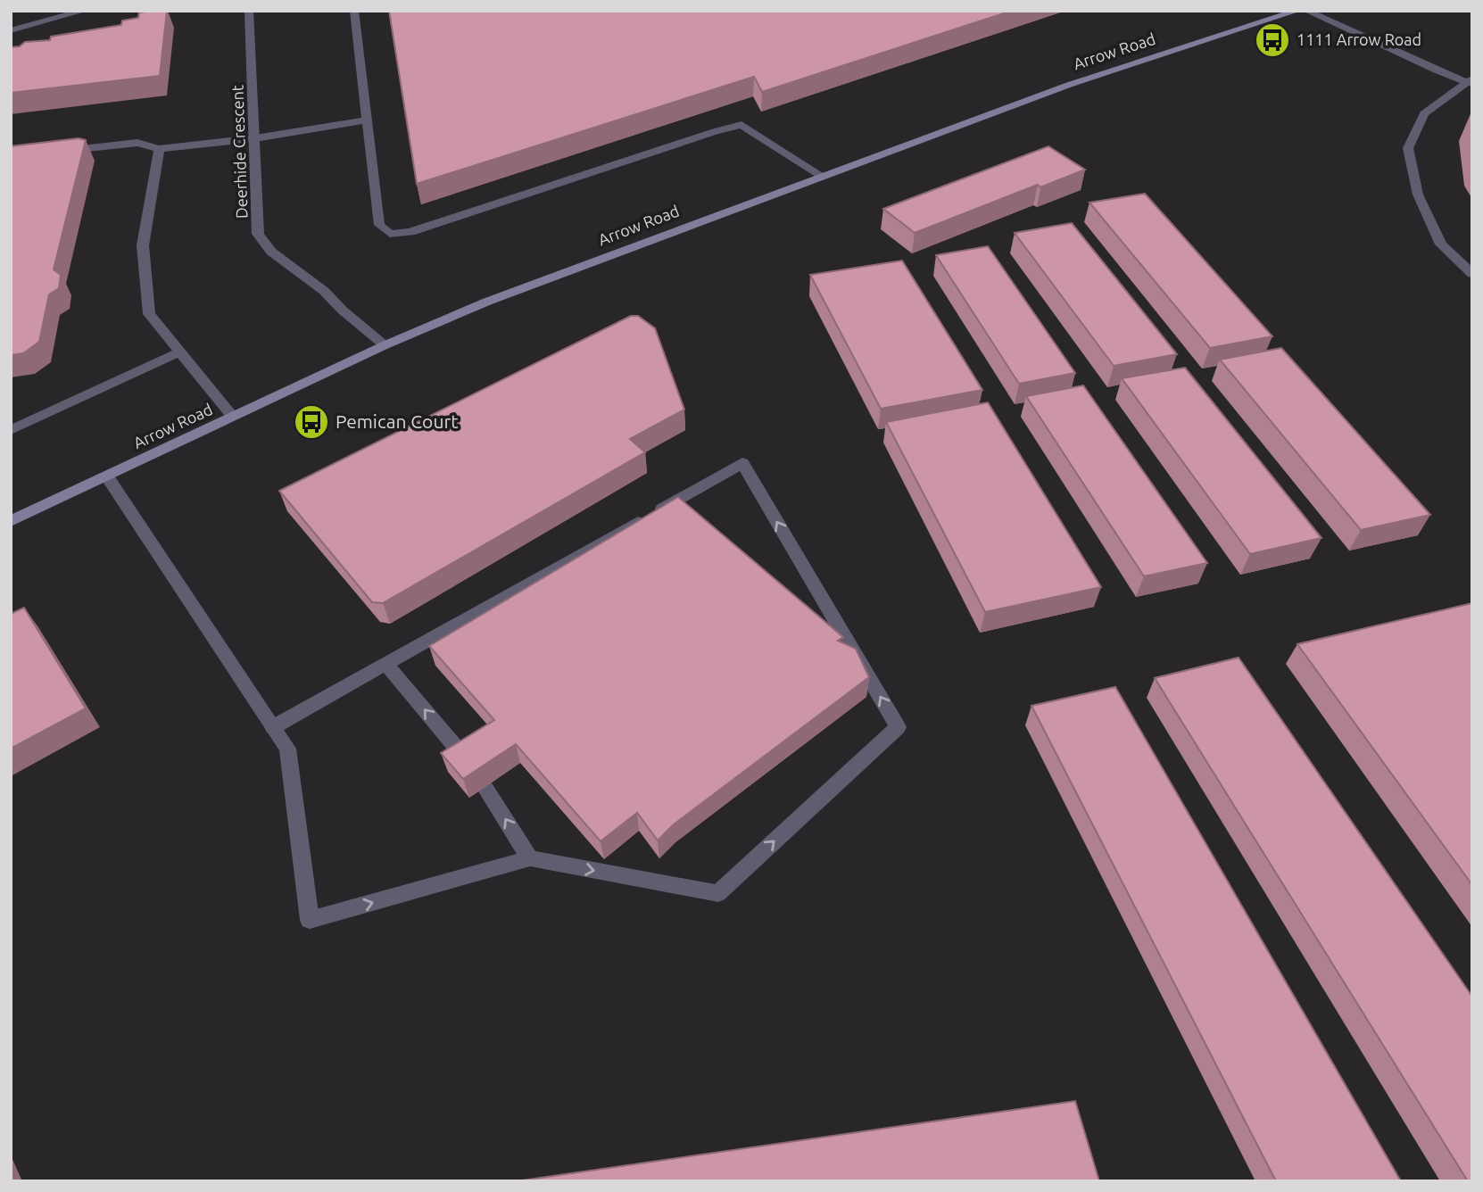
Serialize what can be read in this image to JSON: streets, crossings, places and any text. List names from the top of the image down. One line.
{"streets":{"street":["Arrow Road","Deerhide Crescent"]},"crossings":[["Arrow Road","Deerhide Crescent"]],"places":{"bus stop":["1111 Arrow Road","Pemican Court"]}}
